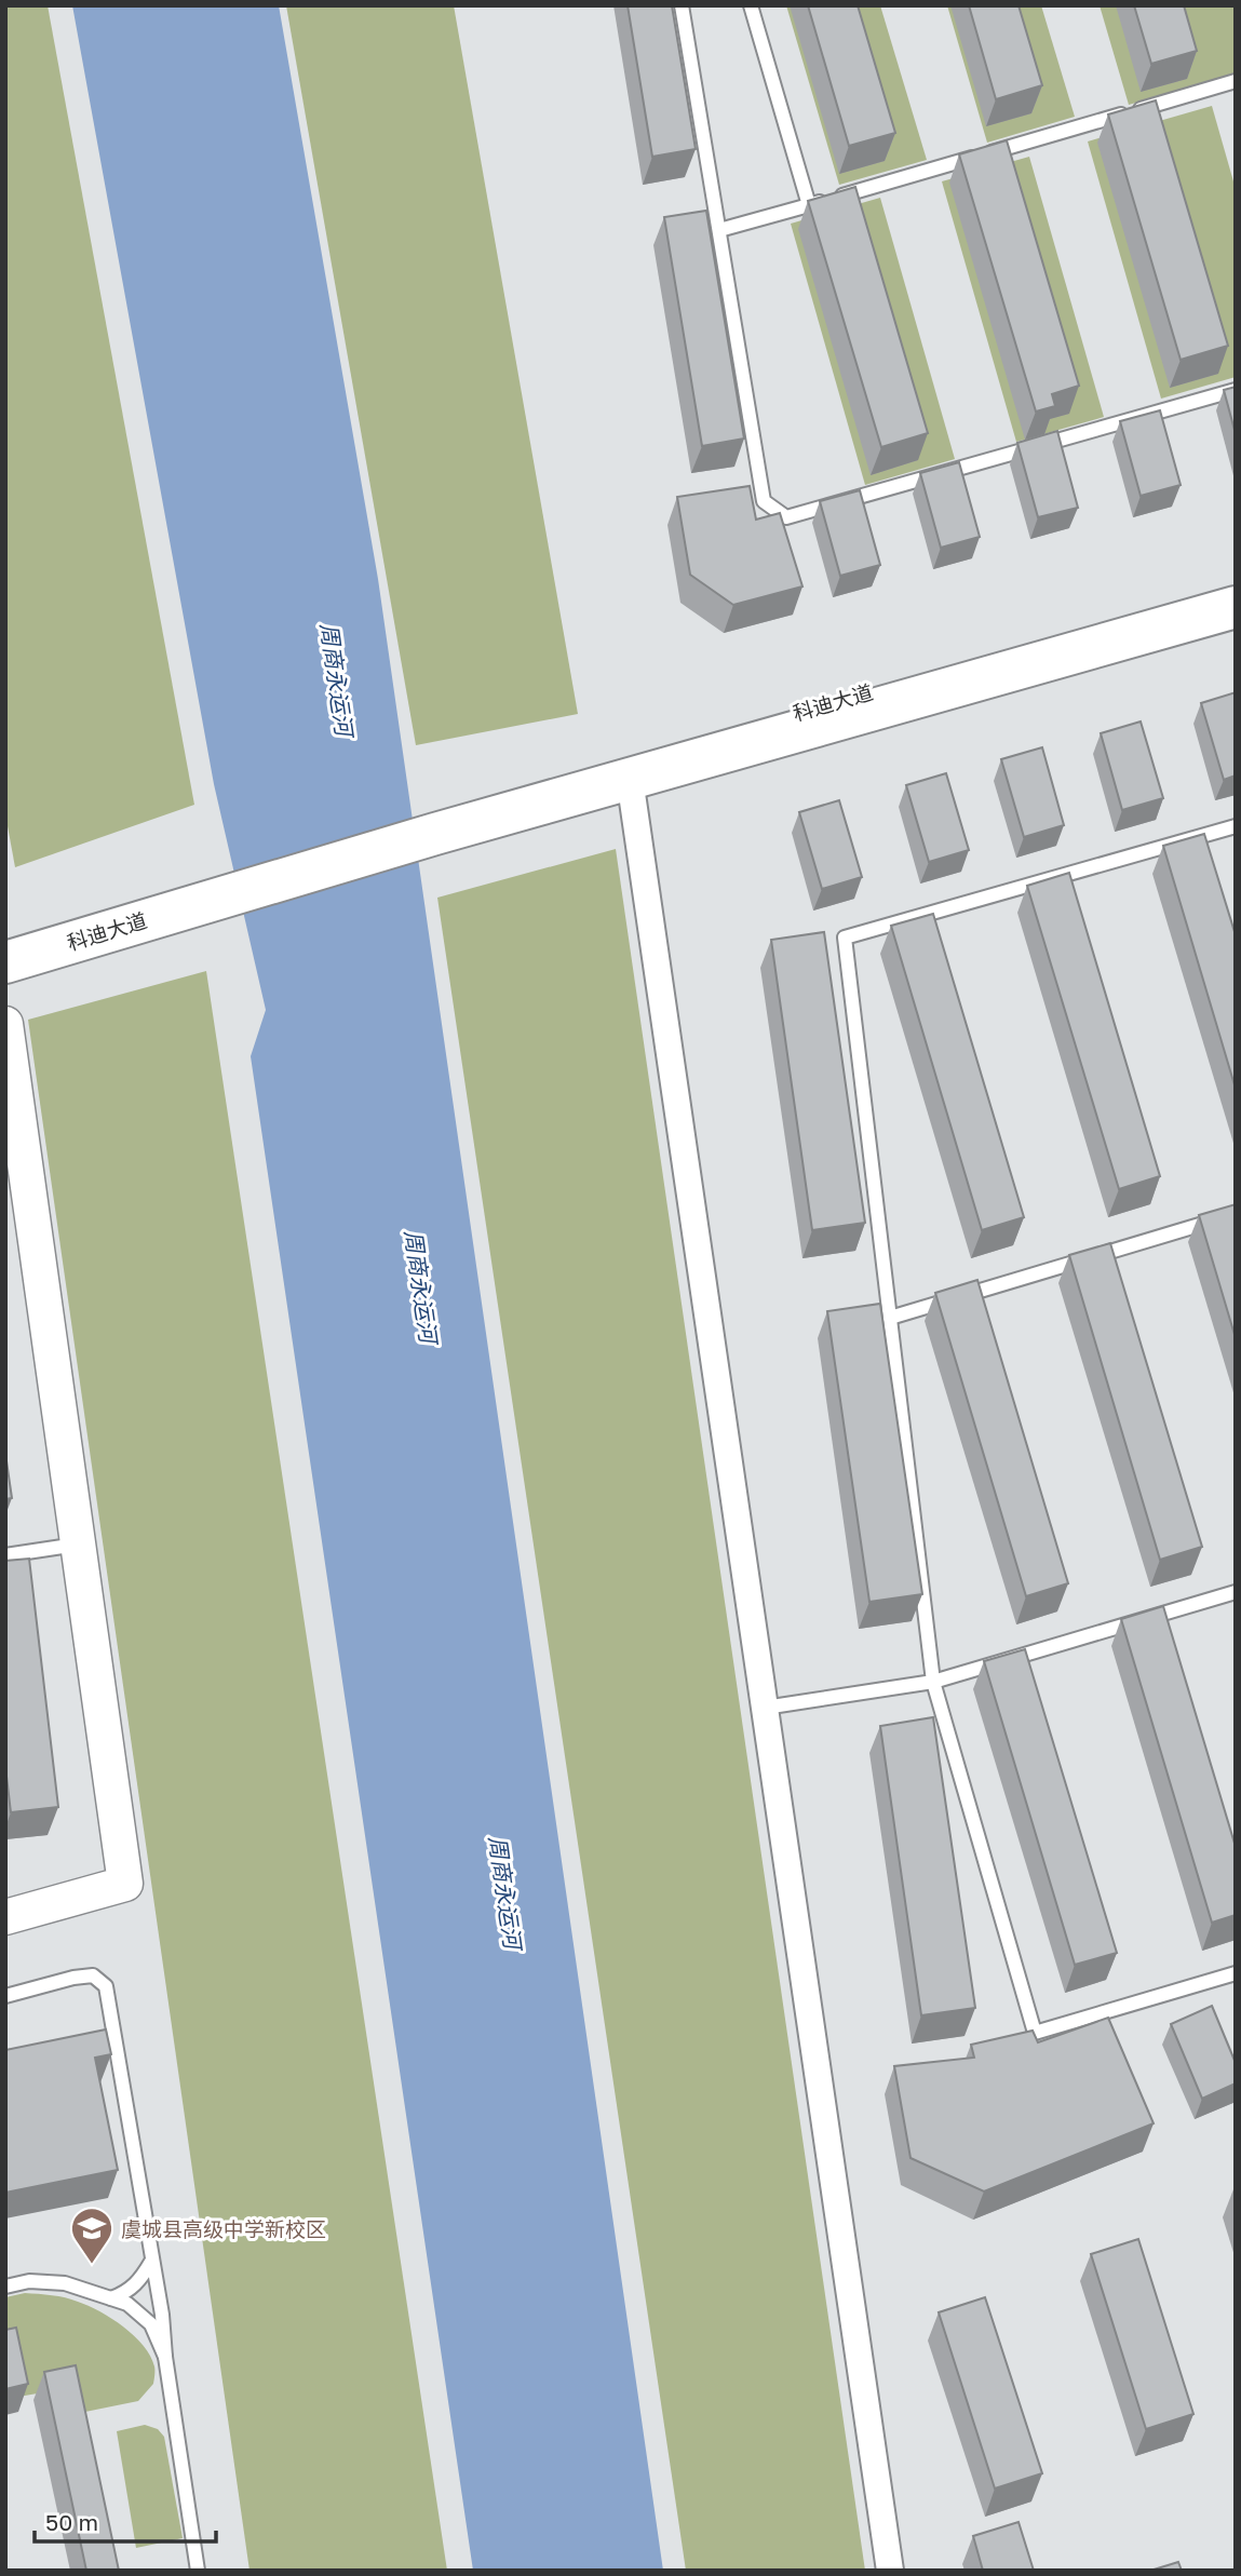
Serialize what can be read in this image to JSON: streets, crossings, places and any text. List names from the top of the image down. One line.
{"streets":{"main road":["科迪大道"]},"water":["周商永运河"],"places":{"school or university":["虞城县高级中学新校区"]},"scale_bar":"50 m"}
